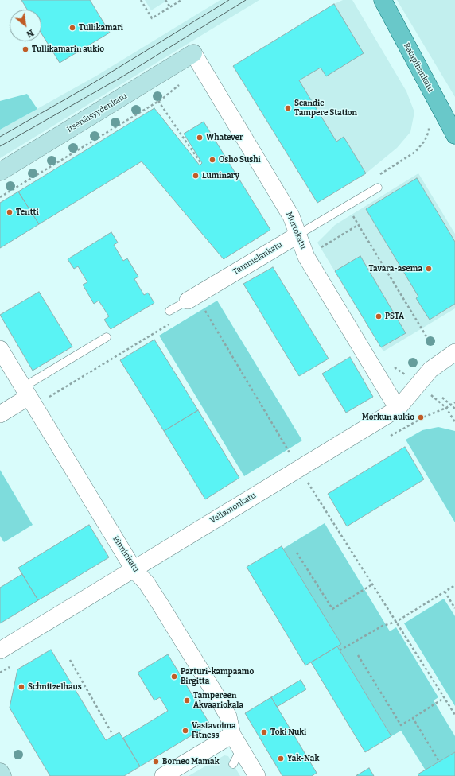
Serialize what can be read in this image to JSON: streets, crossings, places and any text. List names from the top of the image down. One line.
{"streets":{"main road":["Ratapihankatu","Itsenäisyydenkatu"],"street":["Murtokatu","Tammelankatu","Vellamonkatu","Pinninkatu"]},"crossings":[["Itsenäisyydenkatu","Murtokatu"],["Murtokatu","Tammelankatu"],["Murtokatu","Vellamonkatu"],["Vellamonkatu","Pinninkatu"]],"places":["Tullikamari","Tullikamarin aukio","Scandic Tampere Station","Whatever","Osho Sushi","Luminary","Tentti","Tavara-asema","PSTA","Morkun aukio","Parturi-kampaamo Birgitta","Schnitzelhaus","Tampereen Akvaariokala","Vastavoima Fitness","Toki Nuki","Yak-Nak","Borneo Mamak"],"north":"bottom right"}
